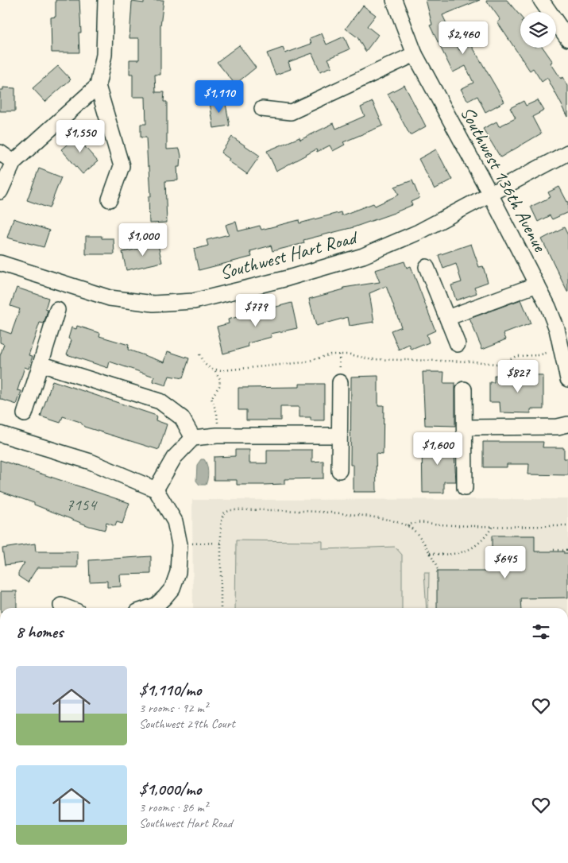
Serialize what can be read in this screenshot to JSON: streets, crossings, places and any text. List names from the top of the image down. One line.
{"streets":{"street":["Southwest 136th Avenue","Southwest Hart Road"]},"crossings":[["Southwest 136th Avenue","Southwest Hart Road"]],"house_numbers":["7154"],"page":{"price":["$2,460","$1,110","$1,550","$1,000","$779","$827","$1,600","$645"],"heading":"8 homes","list":[{"name":"$1,110/mo","note":"3 rooms · 92 m² · Southwest 29th Court"},{"name":"$1,000/mo","note":"3 rooms · 86 m² · Southwest Hart Road"}]}}
